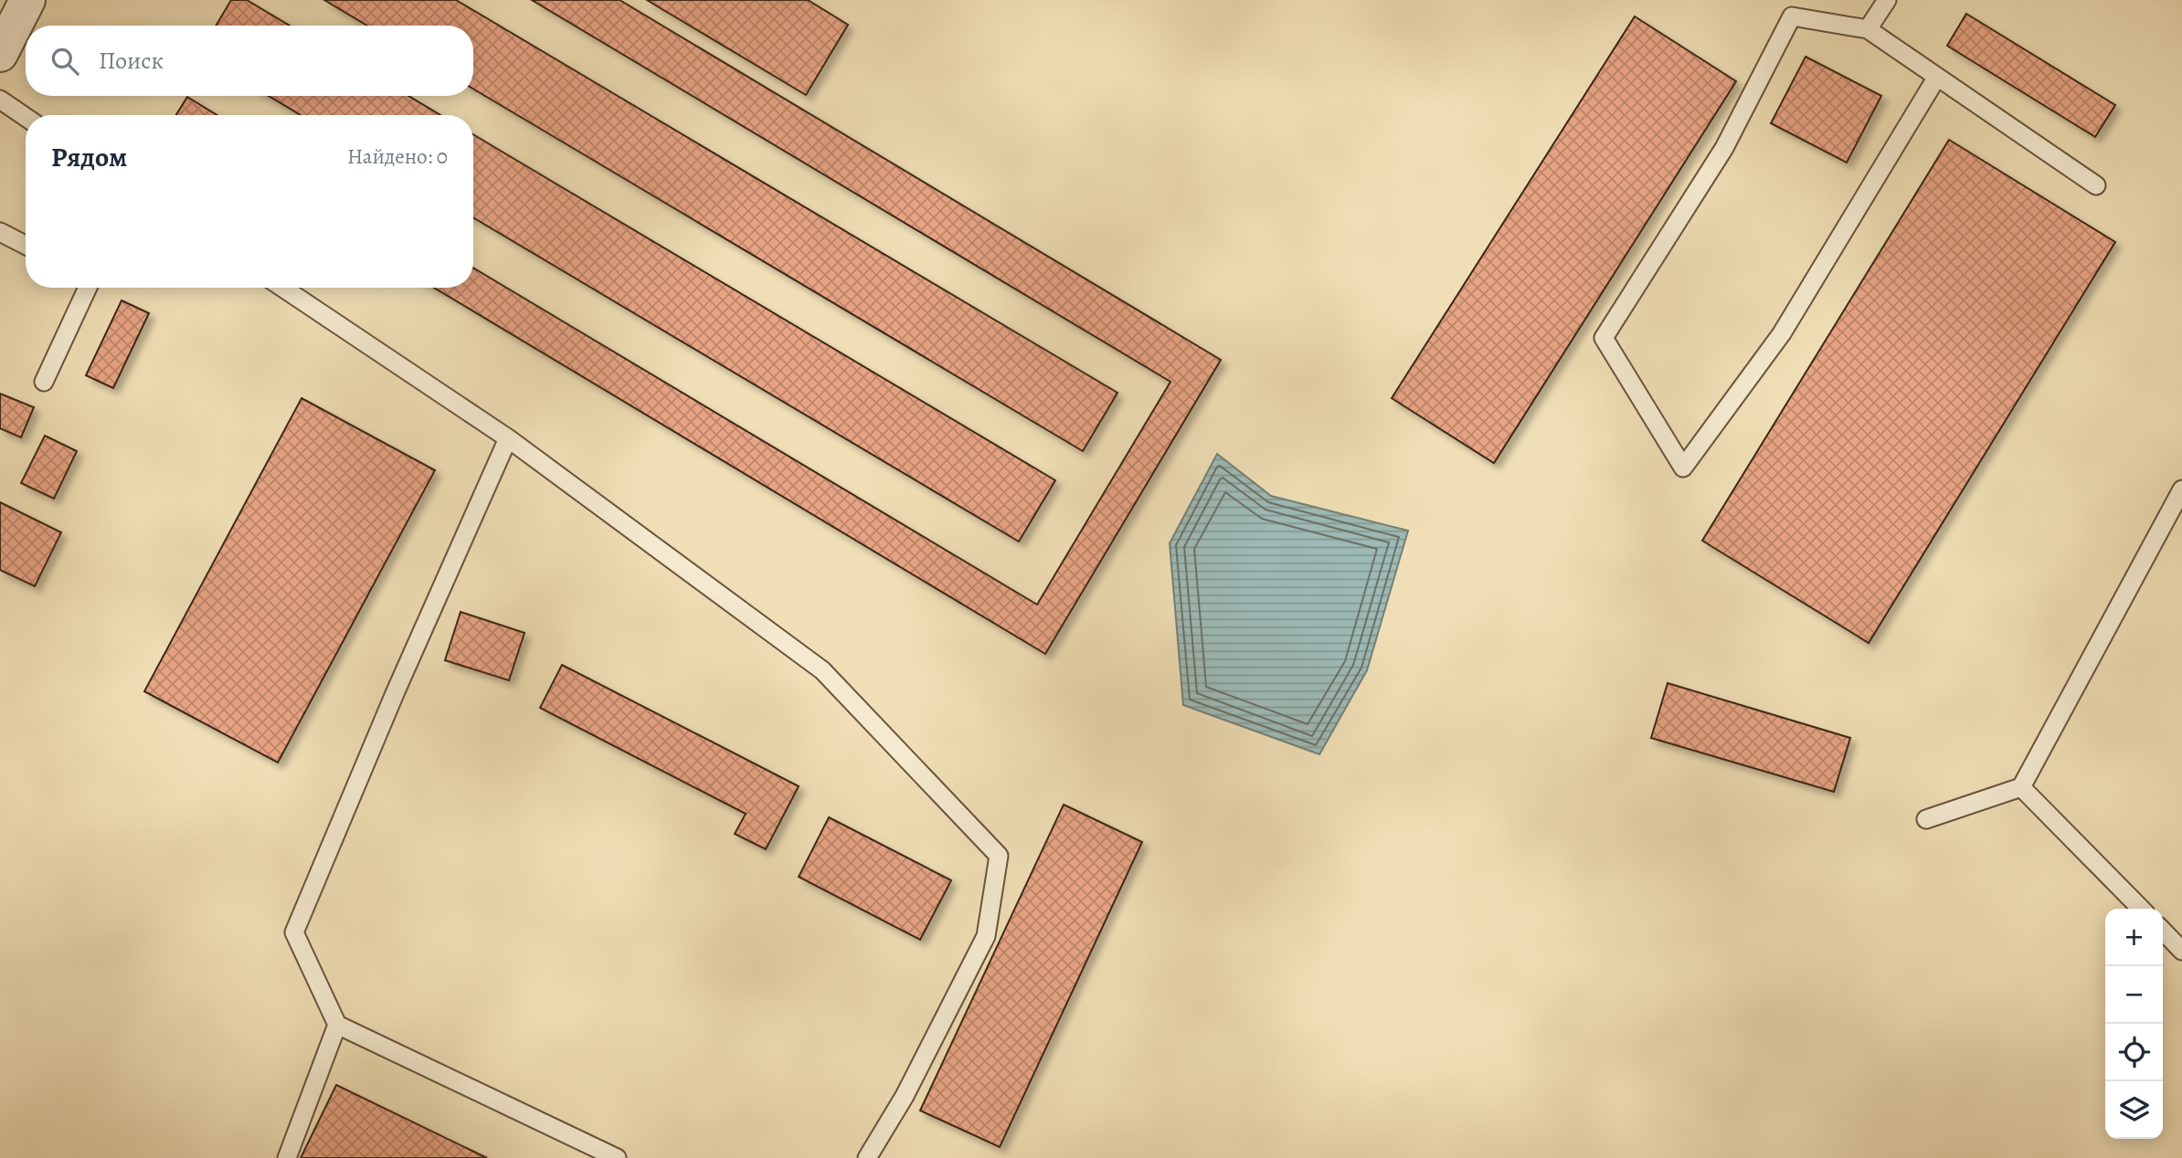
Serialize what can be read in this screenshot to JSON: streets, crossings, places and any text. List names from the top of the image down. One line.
{"page":{"search":"Поиск","heading":["Рядом","Найдено: 0"],"map_buttons":["+","−"]}}
